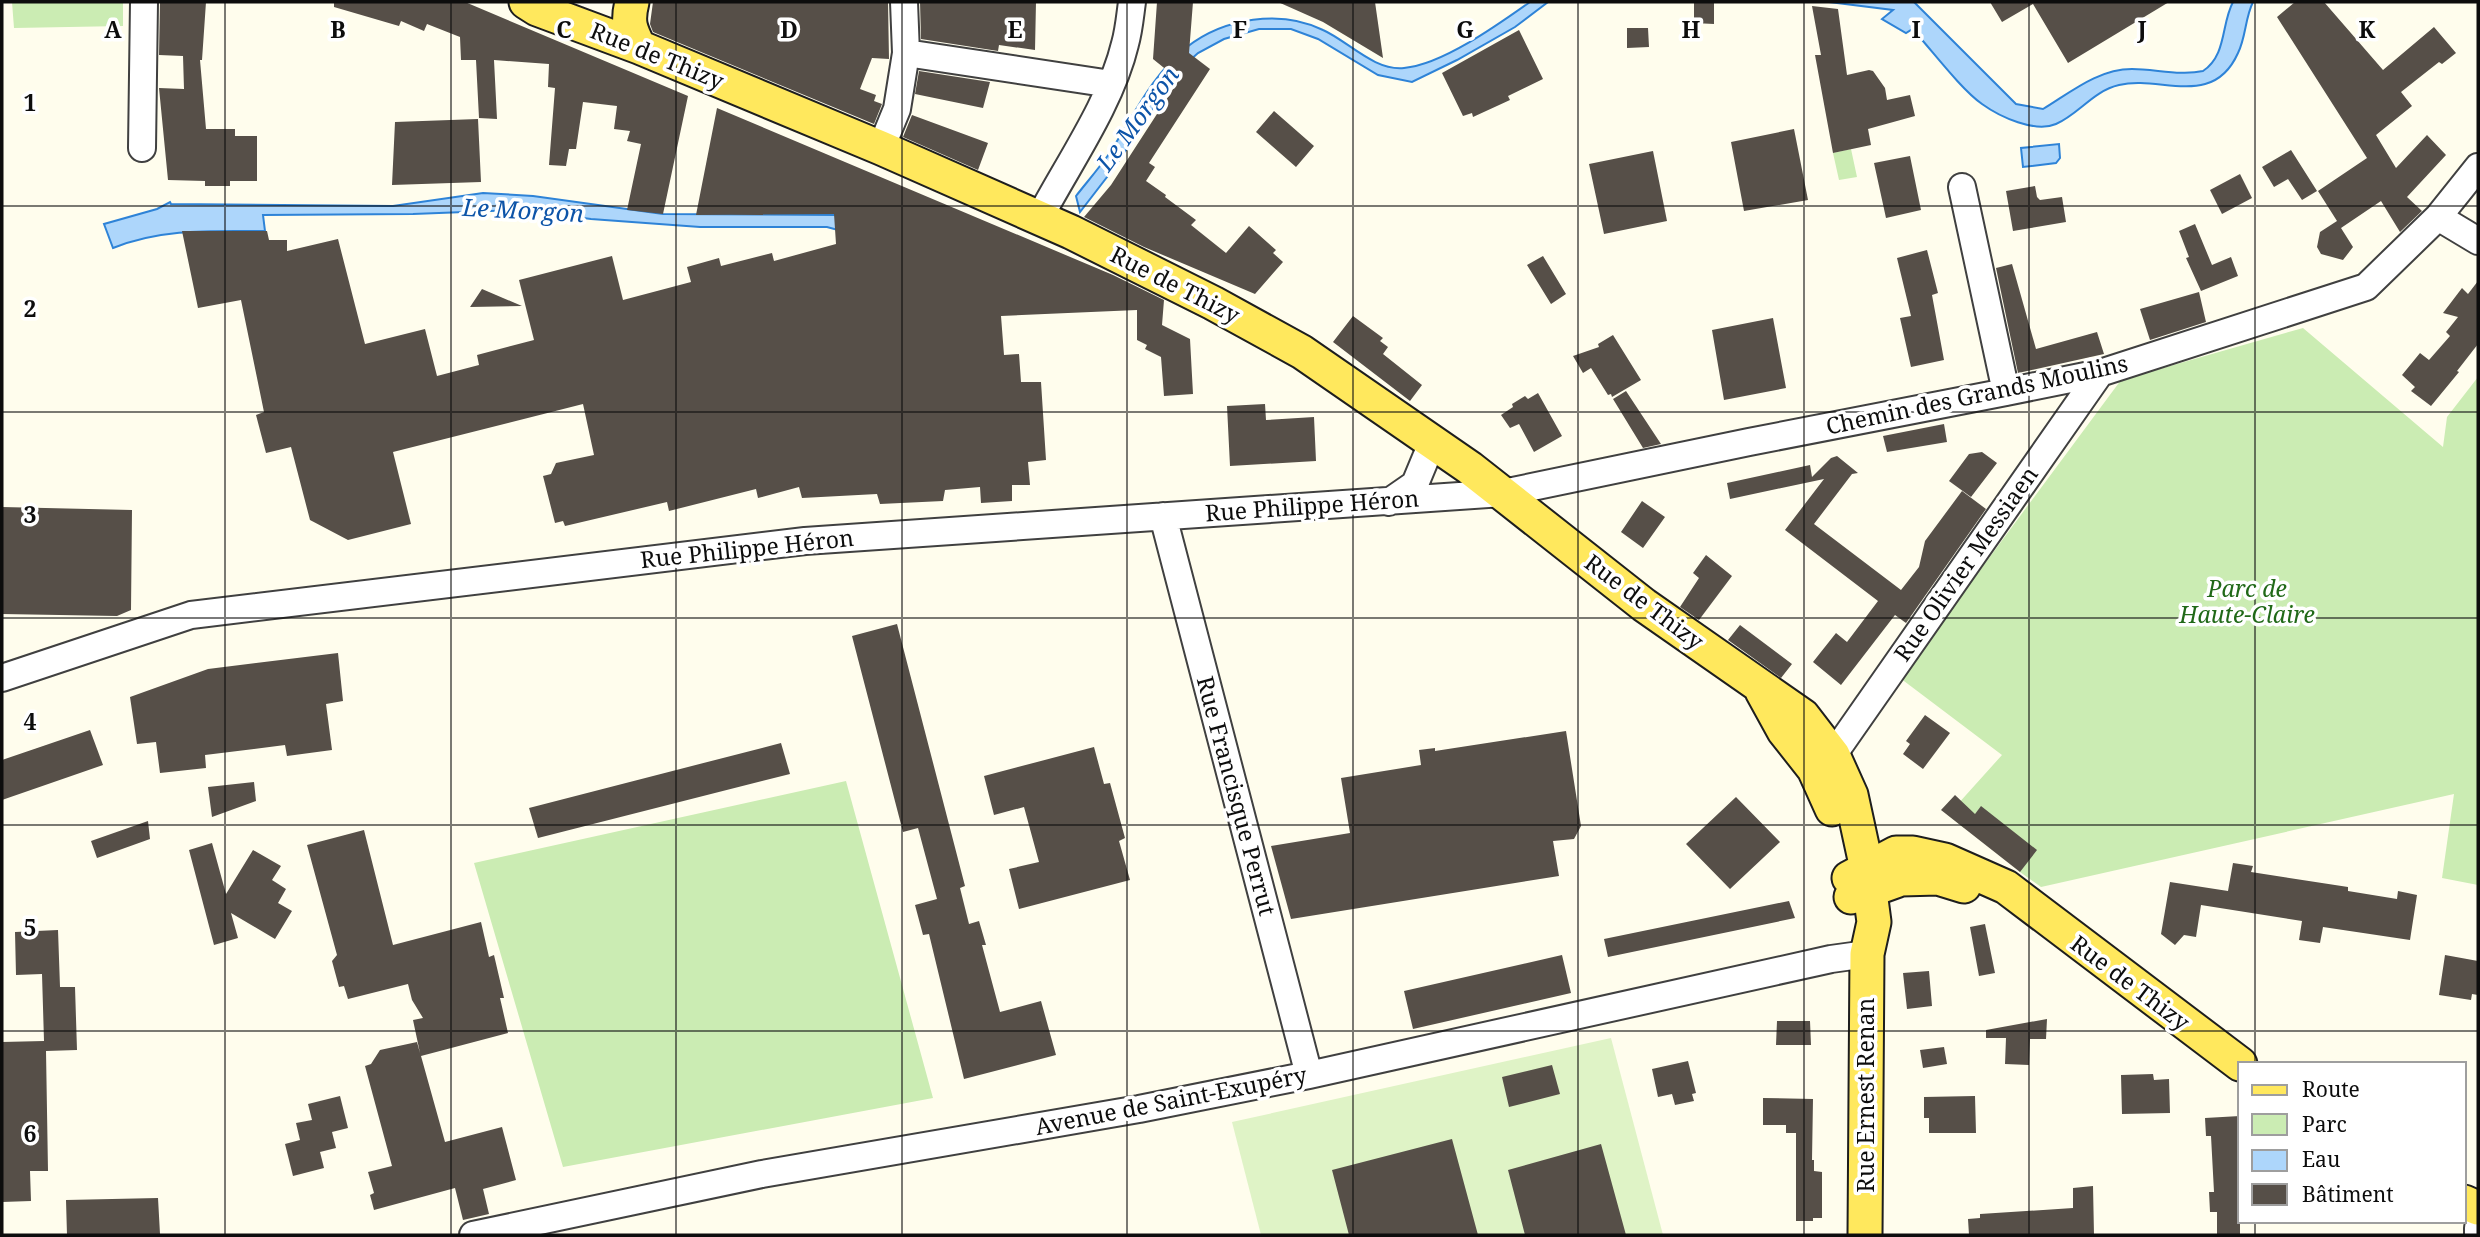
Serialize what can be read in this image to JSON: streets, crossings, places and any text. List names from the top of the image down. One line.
{"streets":{"main road":["Rue de Thizy","Rue Ernest Renan"],"street":["Chemin des Grands Moulins","Rue Philippe Héron","Rue Olivier Messiaen","Rue Francisque Perrut","Avenue de Saint-Exupéry"]},"crossings":[["Rue de Thizy","Chemin des Grands Moulins"],["Rue de Thizy","Rue Philippe Héron"],["Rue de Thizy","Rue Olivier Messiaen"],["Rue de Thizy","Rue Ernest Renan"],["Chemin des Grands Moulins","Rue Philippe Héron"],["Chemin des Grands Moulins","Rue Olivier Messiaen"],["Rue Philippe Héron","Rue Francisque Perrut"],["Rue Francisque Perrut","Avenue de Saint-Exupéry"],["Rue Ernest Renan","Avenue de Saint-Exupéry"]],"water":["Le Morgon"],"parks":["Parc de Haute-Claire"],"legend":["Route","Parc","Eau","Bâtiment"],"grid":{"columns":["A","B","C","D","E","F","G","H","I","J","K"],"rows":["1","2","3","4","5","6"]}}
